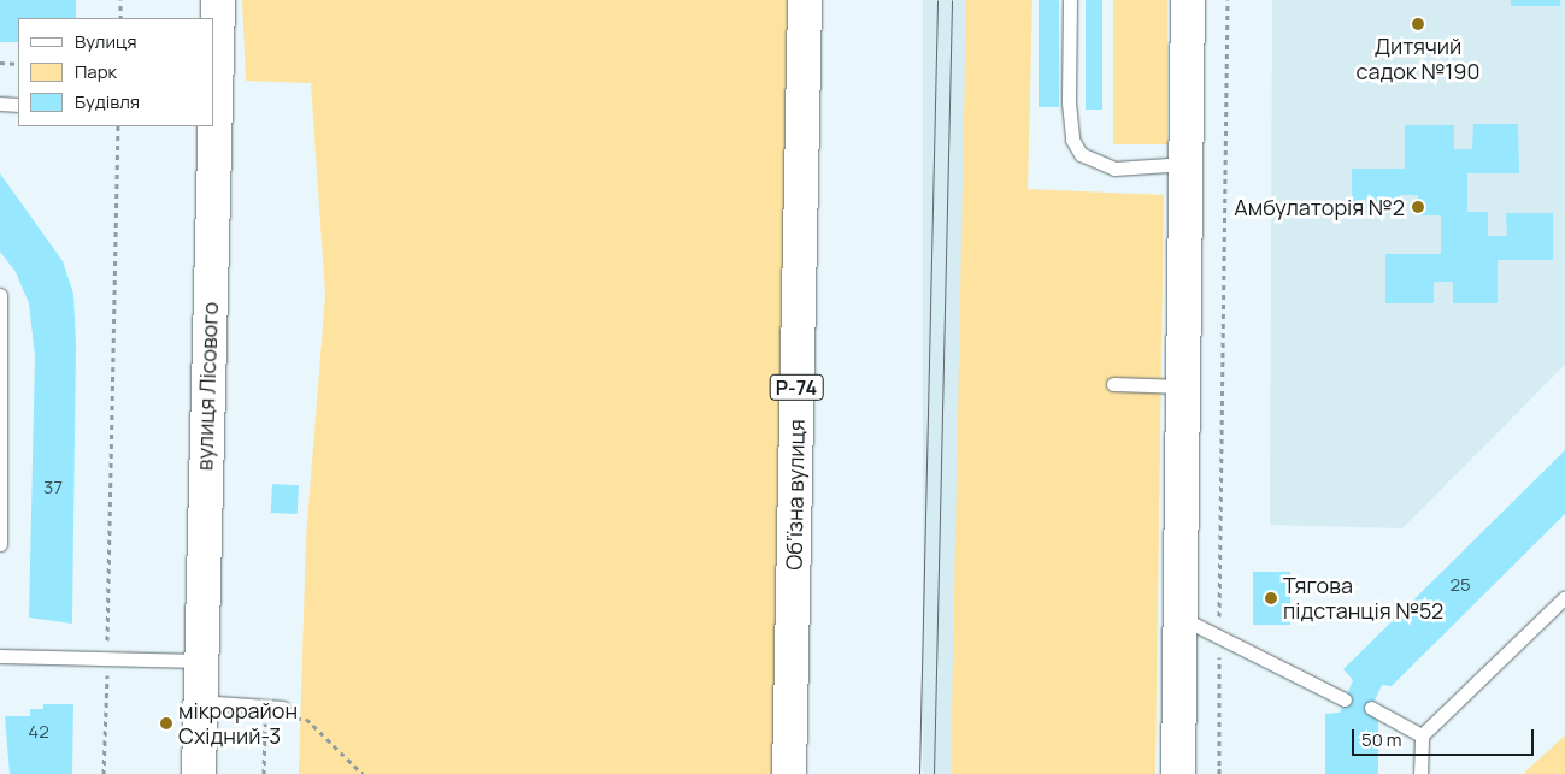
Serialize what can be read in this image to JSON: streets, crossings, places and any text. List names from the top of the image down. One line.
{"streets":{"street":["вулиця Лісового","Р-74","Обʼїзна вулиця"]},"places":["Дитячий садок №190","Амбулаторія №2","Тягова підстанція №52","мікрорайон Східний-3"],"house_numbers":["37","25","42"],"legend":["Вулиця","Парк","Будівля"],"scale_bar":"50 m"}
